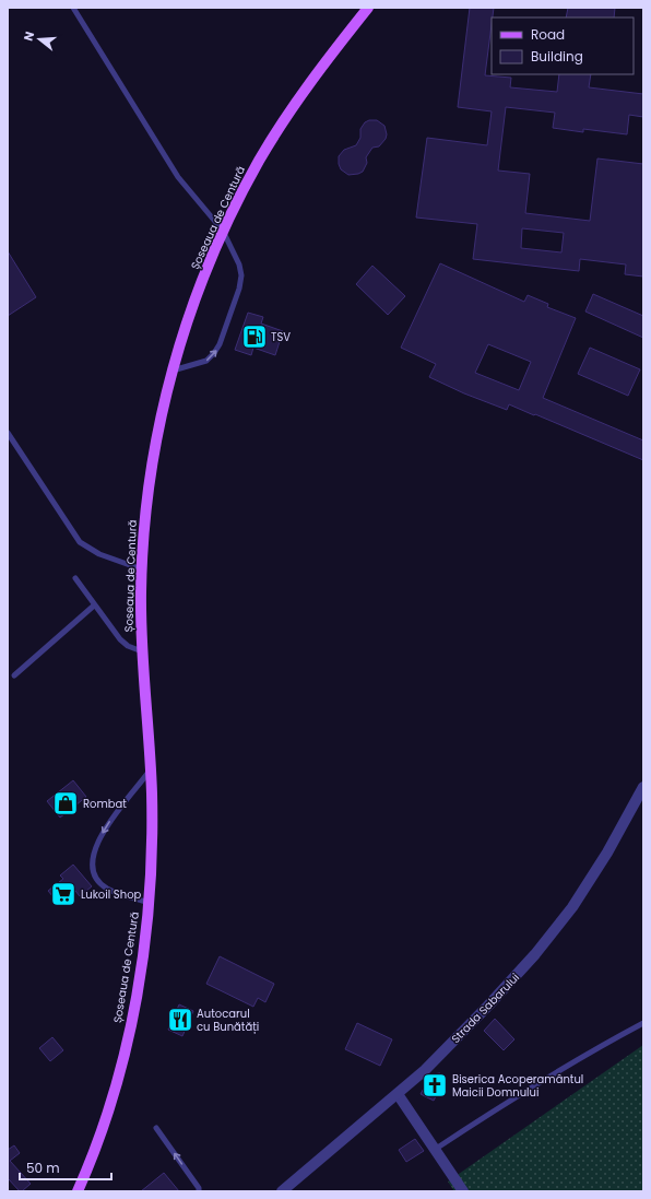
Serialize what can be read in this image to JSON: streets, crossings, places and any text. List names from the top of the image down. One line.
{"streets":{"main road":["Șoseaua de Centură"],"street":["Strada Sabarului"]},"places":{"fuel station":["TSV"],"shop":["Rombat"],"supermarket":["Lukoil Shop"],"restaurant":["Autocarul cu Bunătăți"],"church":["Biserica Acoperamântul Maicii Domnului"]},"legend":["Road","Building"],"scale_bar":"50 m","north":"left"}
